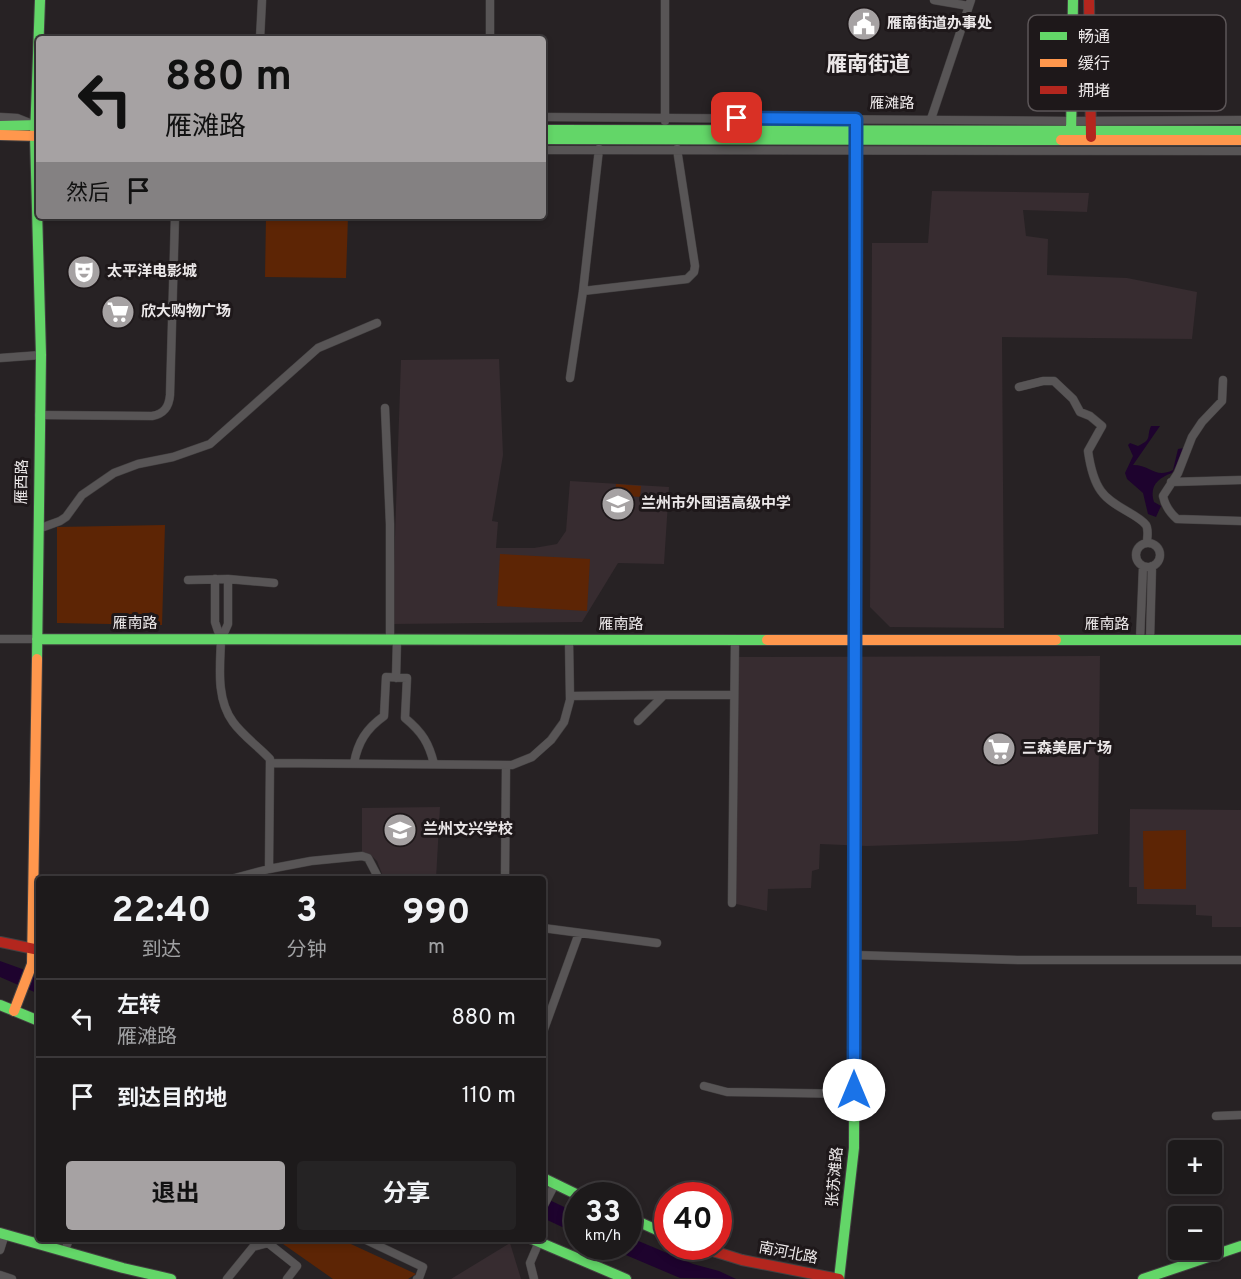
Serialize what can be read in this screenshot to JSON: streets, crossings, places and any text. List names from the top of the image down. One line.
{"streets":{"main road":["雁滩路","雁西路","雁南路","张苏滩路","南河北路"]},"crossings":[["雁滩路","张苏滩路"],["雁西路","雁南路"],["雁南路","张苏滩路"],["张苏滩路","南河北路"]],"districts":["雁南街道"],"places":{"public building":["雁南街道办事处"],"theatre":["太平洋电影城"],"supermarket":["欣大购物广场","三森美居广场"],"school or university":["兰州市外国语高级中学","兰州文兴学校"]},"legend":["畅通","缓行","拥堵"],"page":{"turn":["880 m","雁滩路"],"then":"然后","eta":["22:40","到达","3","分钟","990","m"],"list":[{"name":"左转","note":"雁滩路","value":"880 m"},{"name":"到达目的地","value":"110 m"}],"map_buttons":["+","−"],"buttons":["退出","分享"],"speed":"33 km/h","limit":"40"}}
